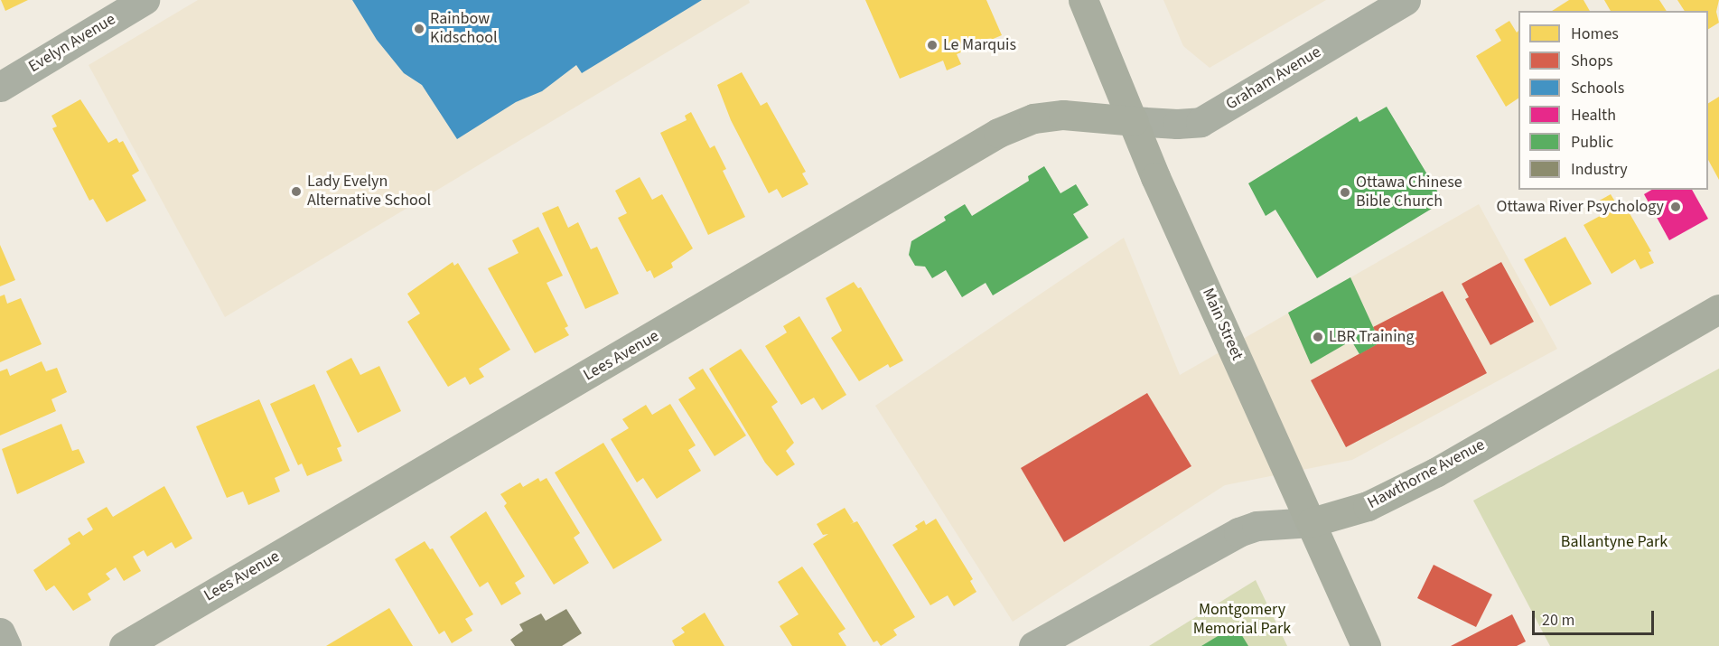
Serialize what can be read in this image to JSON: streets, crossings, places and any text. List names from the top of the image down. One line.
{"streets":{"main road":["Main Street","Lees Avenue","Hawthorne Avenue"],"street":["Evelyn Avenue","Graham Avenue"]},"crossings":[["Graham Avenue","Main Street"],["Graham Avenue","Lees Avenue"],["Main Street","Lees Avenue"],["Main Street","Hawthorne Avenue"]],"parks":["Ballantyne Park","Montgomery Memorial Park"],"places":["Rainbow Kidschool","Le Marquis","Lady Evelyn Alternative School","Ottawa Chinese Bible Church","Ottawa River Psychology","LBR Training"],"legend":["Homes","Shops","Schools","Health","Public","Industry"],"scale_bar":"20 m"}
